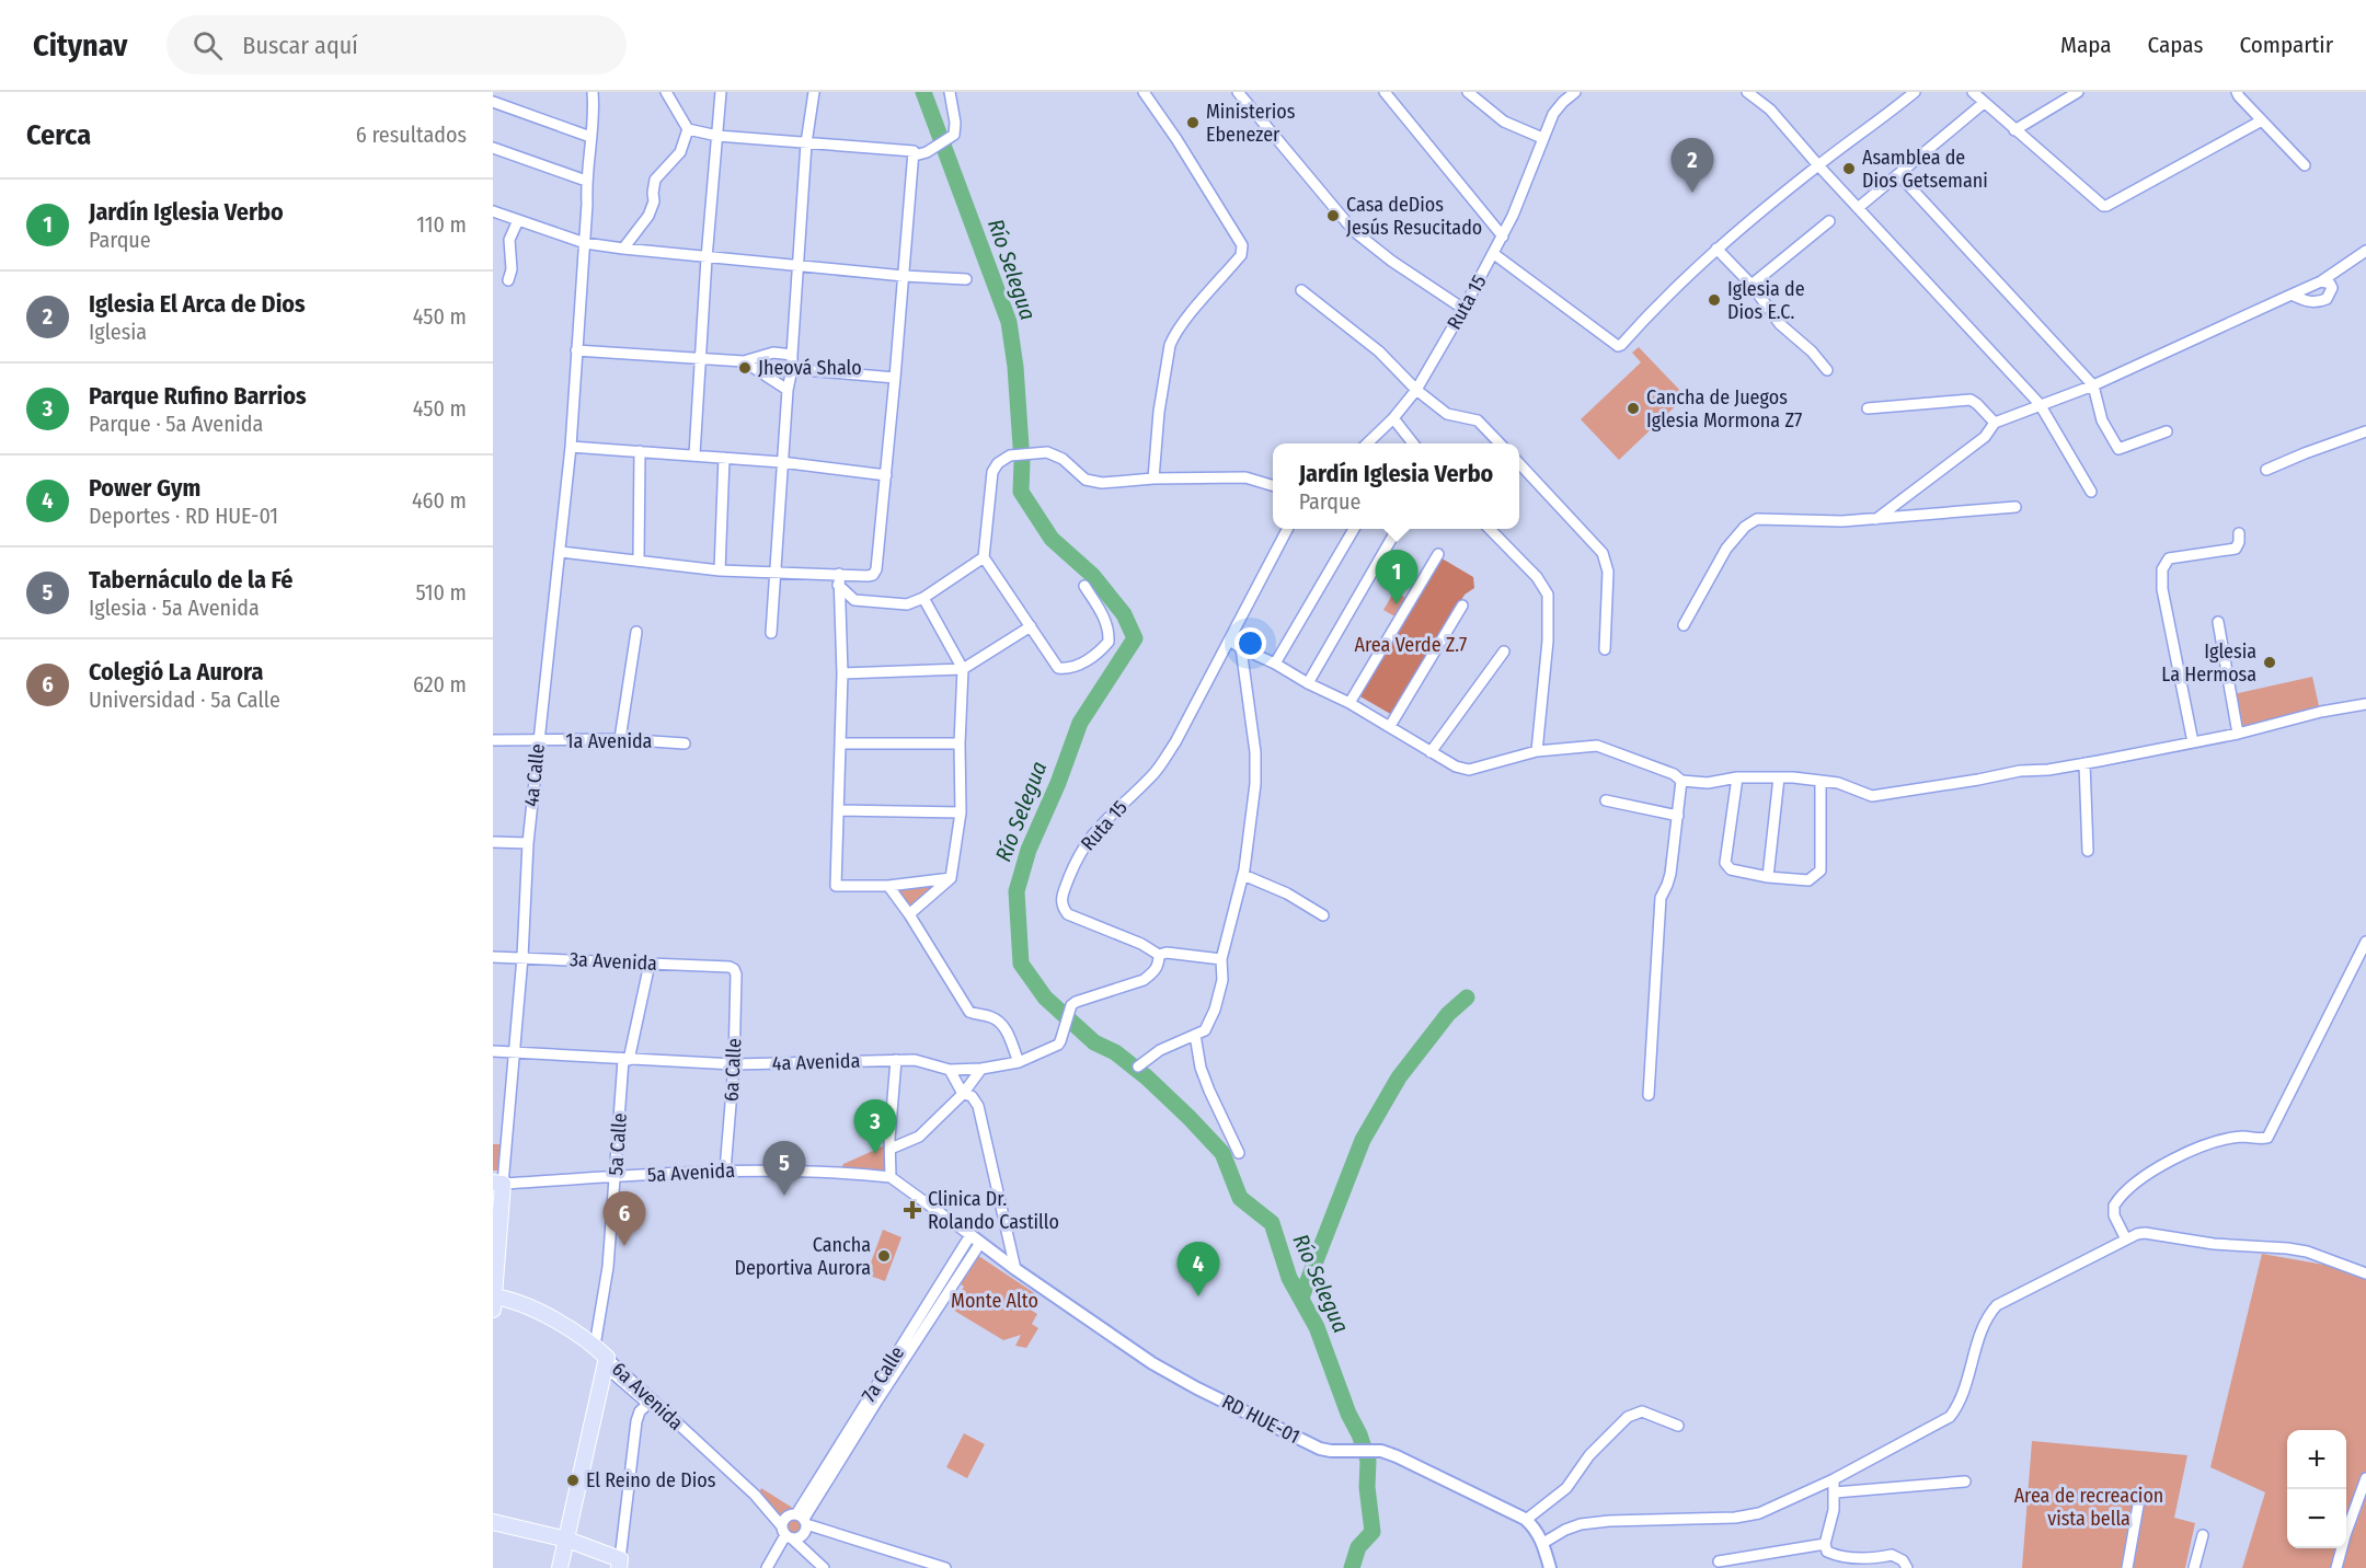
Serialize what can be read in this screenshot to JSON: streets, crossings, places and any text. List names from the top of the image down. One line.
{"streets":{"main road":["4a Calle","6a Avenida"],"street":["Ruta 15","1a Avenida","3a Avenida","4a Avenida","6a Calle","5a Calle","5a Avenida","7a Calle","RD HUE-01"]},"crossings":[["1a Avenida","4a Calle"],["4a Calle","3a Avenida"],["4a Calle","4a Avenida"],["4a Calle","5a Avenida"],["4a Calle","6a Avenida"],["3a Avenida","6a Calle"],["3a Avenida","5a Calle"],["4a Avenida","6a Calle"],["4a Avenida","5a Calle"],["6a Calle","5a Avenida"],["5a Calle","5a Avenida"],["5a Calle","6a Avenida"],["7a Calle","RD HUE-01"]],"water":["Río Selegua"],"parks":["Area Verde Z.7","Monte Alto","Area de recreacion vista bella"],"places":{"other":["Ministerios Ebenezer","Asamblea de Dios Getsemani","Casa deDios Jesús Resucitado","Iglesia de Dios E.C.","Jheová Shalo","Cancha de Juegos Iglesia Mormona Z7","Iglesia La Hermosa","Cancha Deportiva Aurora","El Reino de Dios"],"health":["Clinica Dr. Rolando Castillo"]},"page":{"header":"Citynav","search":"Buscar aquí","nav":["Mapa","Capas","Compartir"],"heading":["Cerca","6 resultados"],"pins":["2","1","3","5","6","4"],"list":[{"mark":"1","name":"Jardín Iglesia Verbo","note":"Parque","value":"110 m"},{"mark":"2","name":"Iglesia El Arca de Dios","note":"Iglesia","value":"450 m"},{"mark":"3","name":"Parque Rufino Barrios","note":"Parque · 5a Avenida","value":"450 m"},{"mark":"4","name":"Power Gym","note":"Deportes · RD HUE-01","value":"460 m"},{"mark":"5","name":"Tabernáculo de la Fé","note":"Iglesia · 5a Avenida","value":"510 m"},{"mark":"6","name":"Colegió La Aurora","note":"Universidad · 5a Calle","value":"620 m"}],"popup":["Jardín Iglesia Verbo","Parque"],"map_buttons":["+","−"]}}
